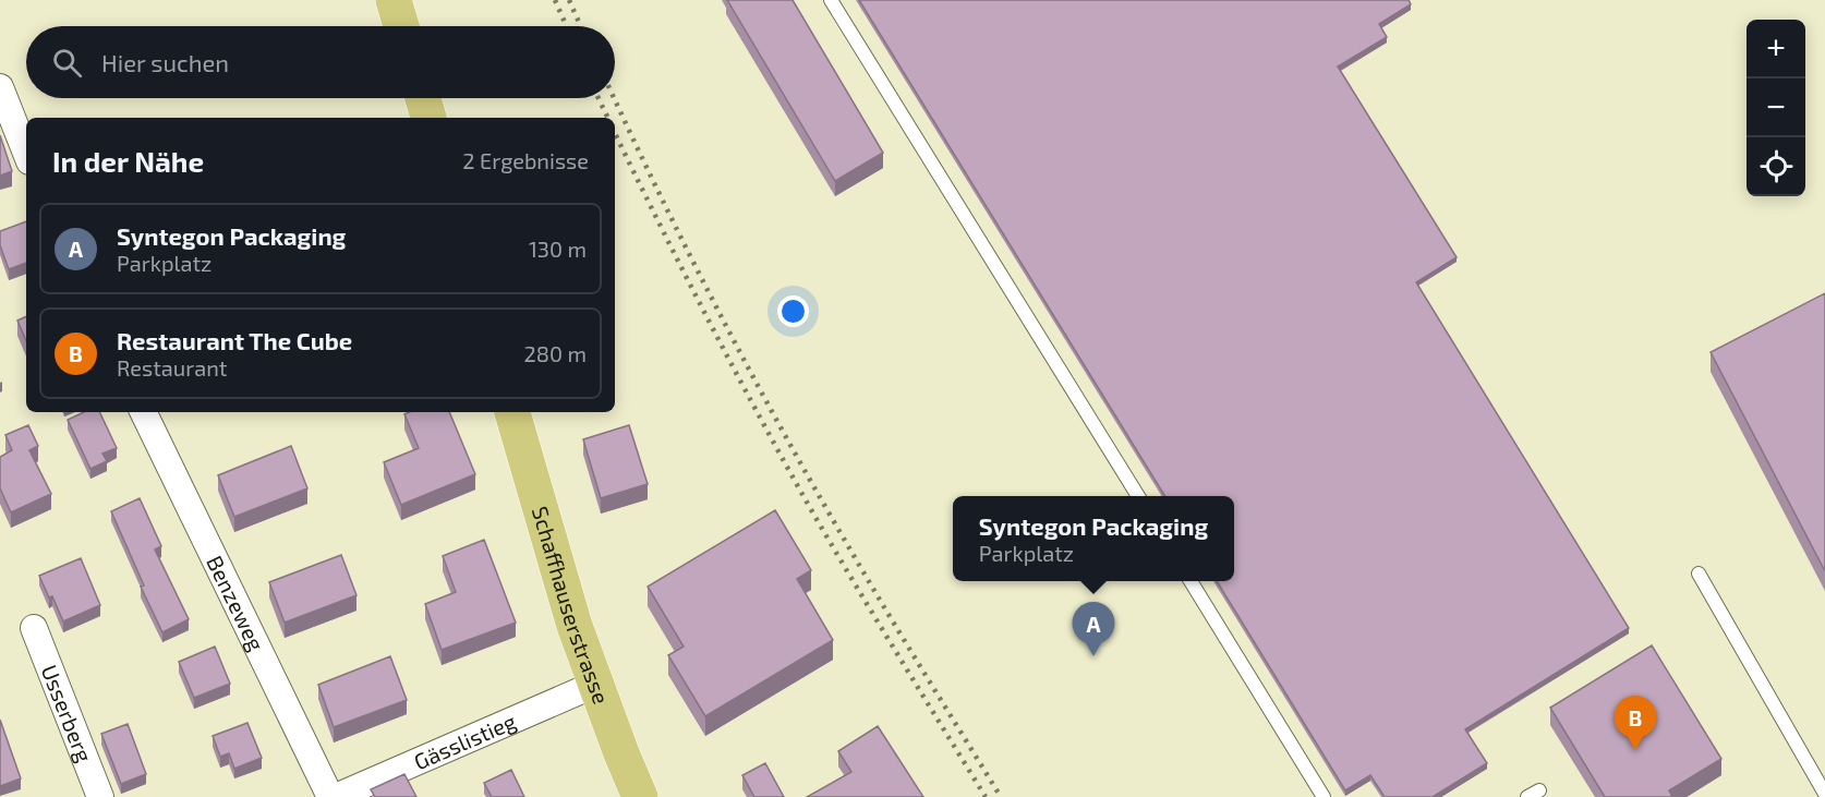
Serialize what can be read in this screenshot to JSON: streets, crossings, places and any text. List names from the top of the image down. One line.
{"streets":{"main road":["Schaffhauserstrasse"],"street":["Benzeweg","Usserberg","Gässlistieg"]},"crossings":[["Schaffhauserstrasse","Gässlistieg"]],"page":{"map_buttons":["+","−"],"search":"Hier suchen","heading":["In der Nähe","2 Ergebnisse"],"list":[{"mark":"A","name":"Syntegon Packaging","note":"Parkplatz","value":"130 m"},{"mark":"B","name":"Restaurant The Cube","note":"Restaurant","value":"280 m"}],"popup":["Syntegon Packaging","Parkplatz"],"pins":["A","B"]}}
